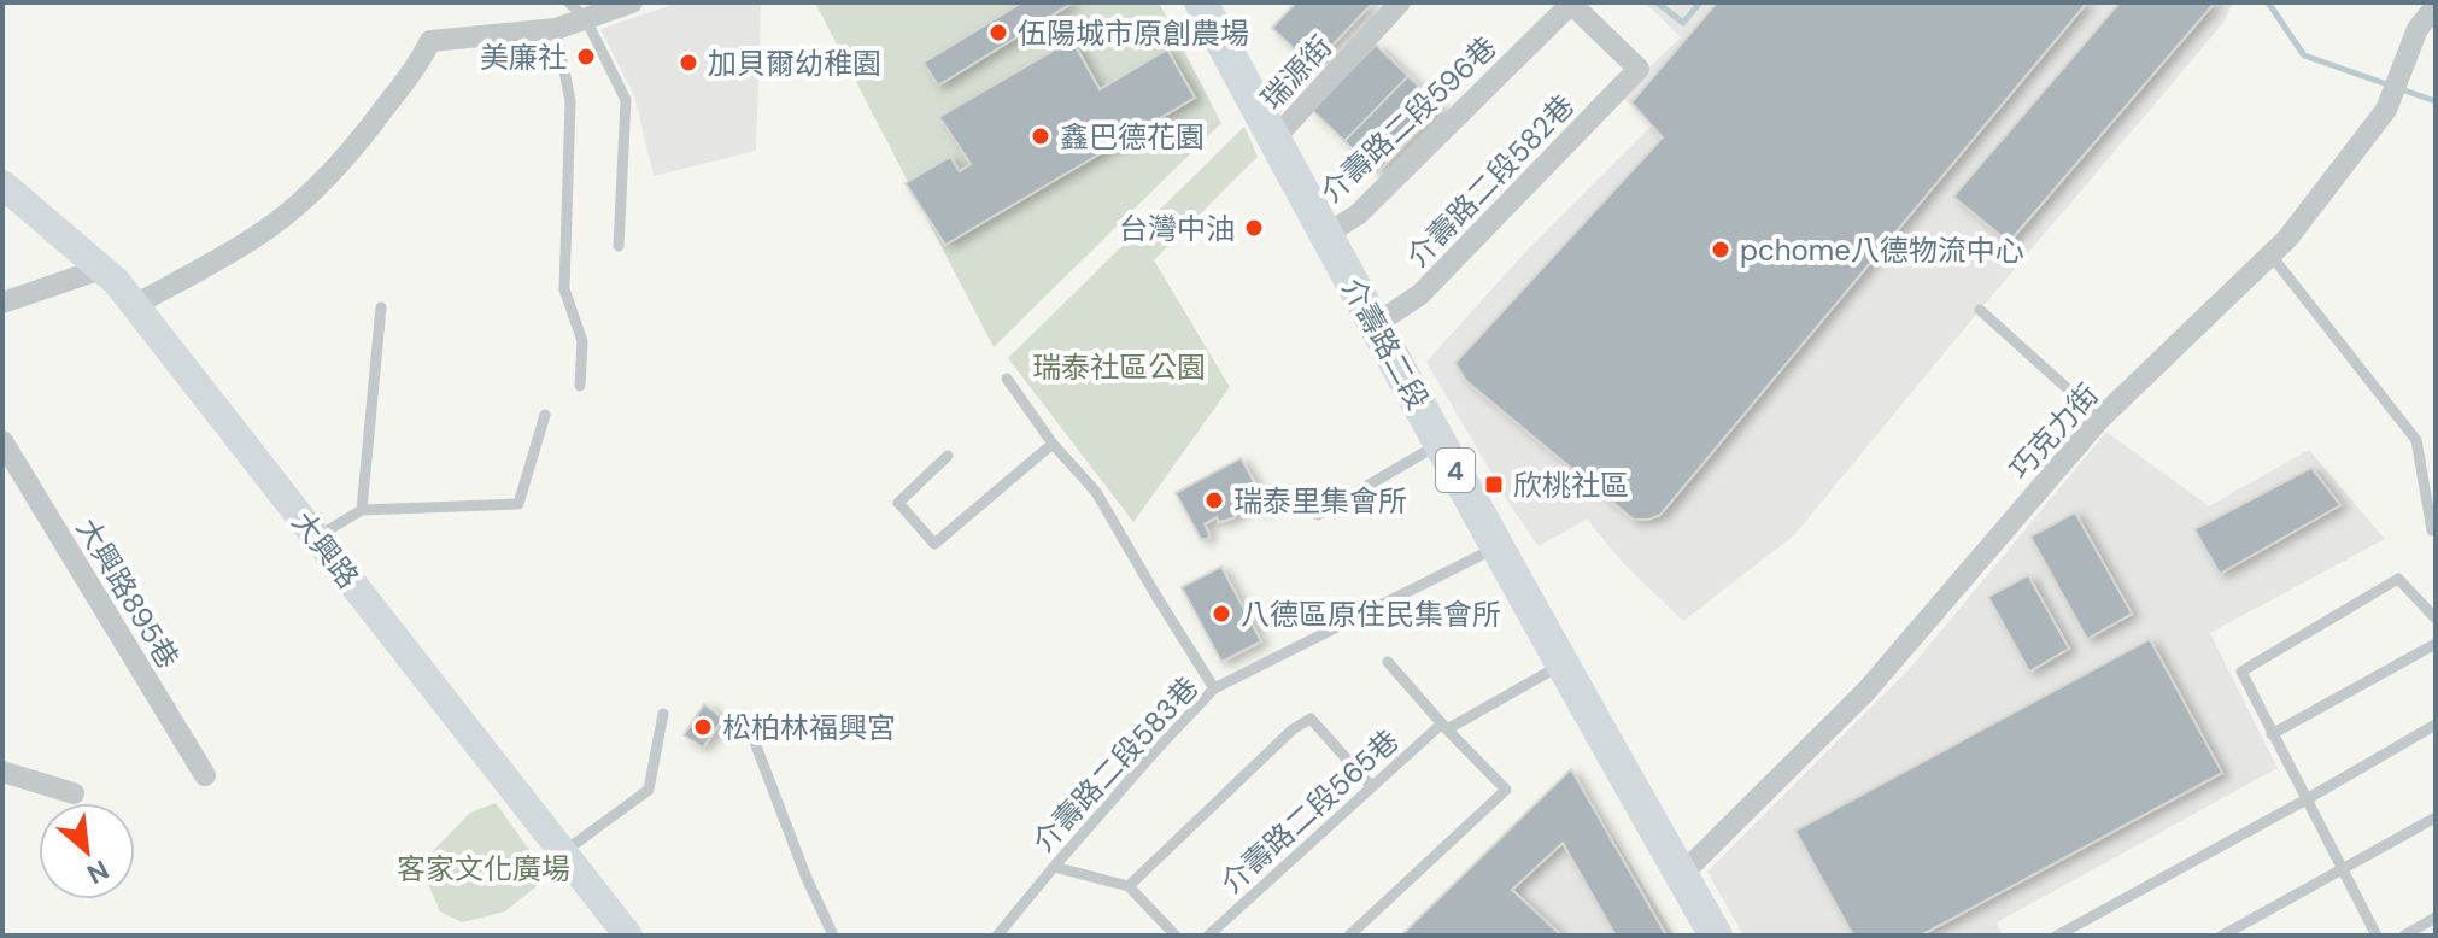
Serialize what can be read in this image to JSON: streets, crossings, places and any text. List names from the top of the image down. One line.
{"streets":{"main road":["介壽路二段","4"],"street":["瑞源街","介壽路二段596巷","介壽路二段582巷","巧克力街","大興路","大興路895巷"],"lane":["介壽路二段583巷","介壽路二段565巷"]},"crossings":[["瑞源街","介壽路二段"],["介壽路二段596巷","介壽路二段582巷"],["介壽路二段596巷","介壽路二段"],["介壽路二段582巷","介壽路二段"],["介壽路二段","巧克力街"],["介壽路二段","介壽路二段583巷"],["介壽路二段","介壽路二段565巷"]],"parks":["瑞泰社區公園","客家文化廣場"],"places":{"other":["伍陽城市原創農場","美廉社","加貝爾幼稚園","鑫巴德花園","台灣中油","pchome八德物流中心","瑞泰里集會所","八德區原住民集會所","松柏林福興宮"],"transit":["欣桃社區"]},"north":"bottom right"}
